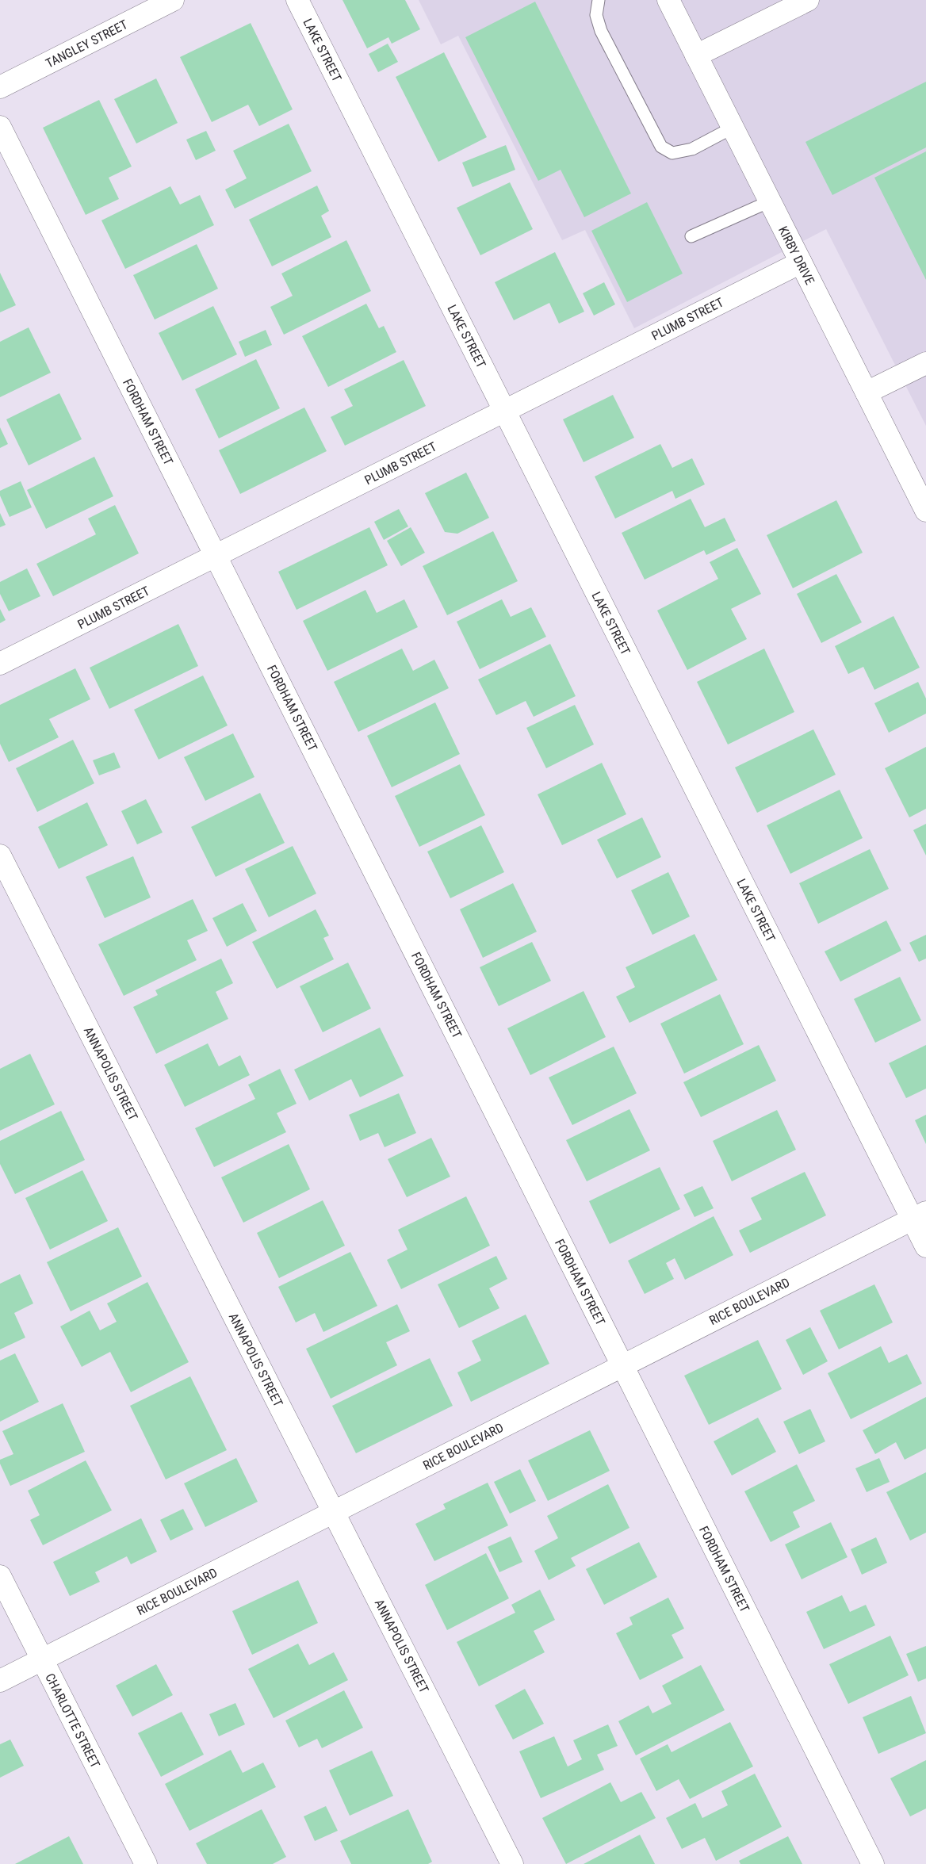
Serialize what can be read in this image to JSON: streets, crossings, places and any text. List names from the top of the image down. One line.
{"streets":{"street":["TANGLEY STREET","LAKE STREET","KIRBY DRIVE","PLUMB STREET","FORDHAM STREET","ANNAPOLIS STREET","RICE BOULEVARD","CHARLOTTE STREET"]},"crossings":[["LAKE STREET","PLUMB STREET"],["LAKE STREET","RICE BOULEVARD"],["KIRBY DRIVE","PLUMB STREET"],["PLUMB STREET","FORDHAM STREET"],["FORDHAM STREET","RICE BOULEVARD"],["ANNAPOLIS STREET","RICE BOULEVARD"],["RICE BOULEVARD","CHARLOTTE STREET"]]}
